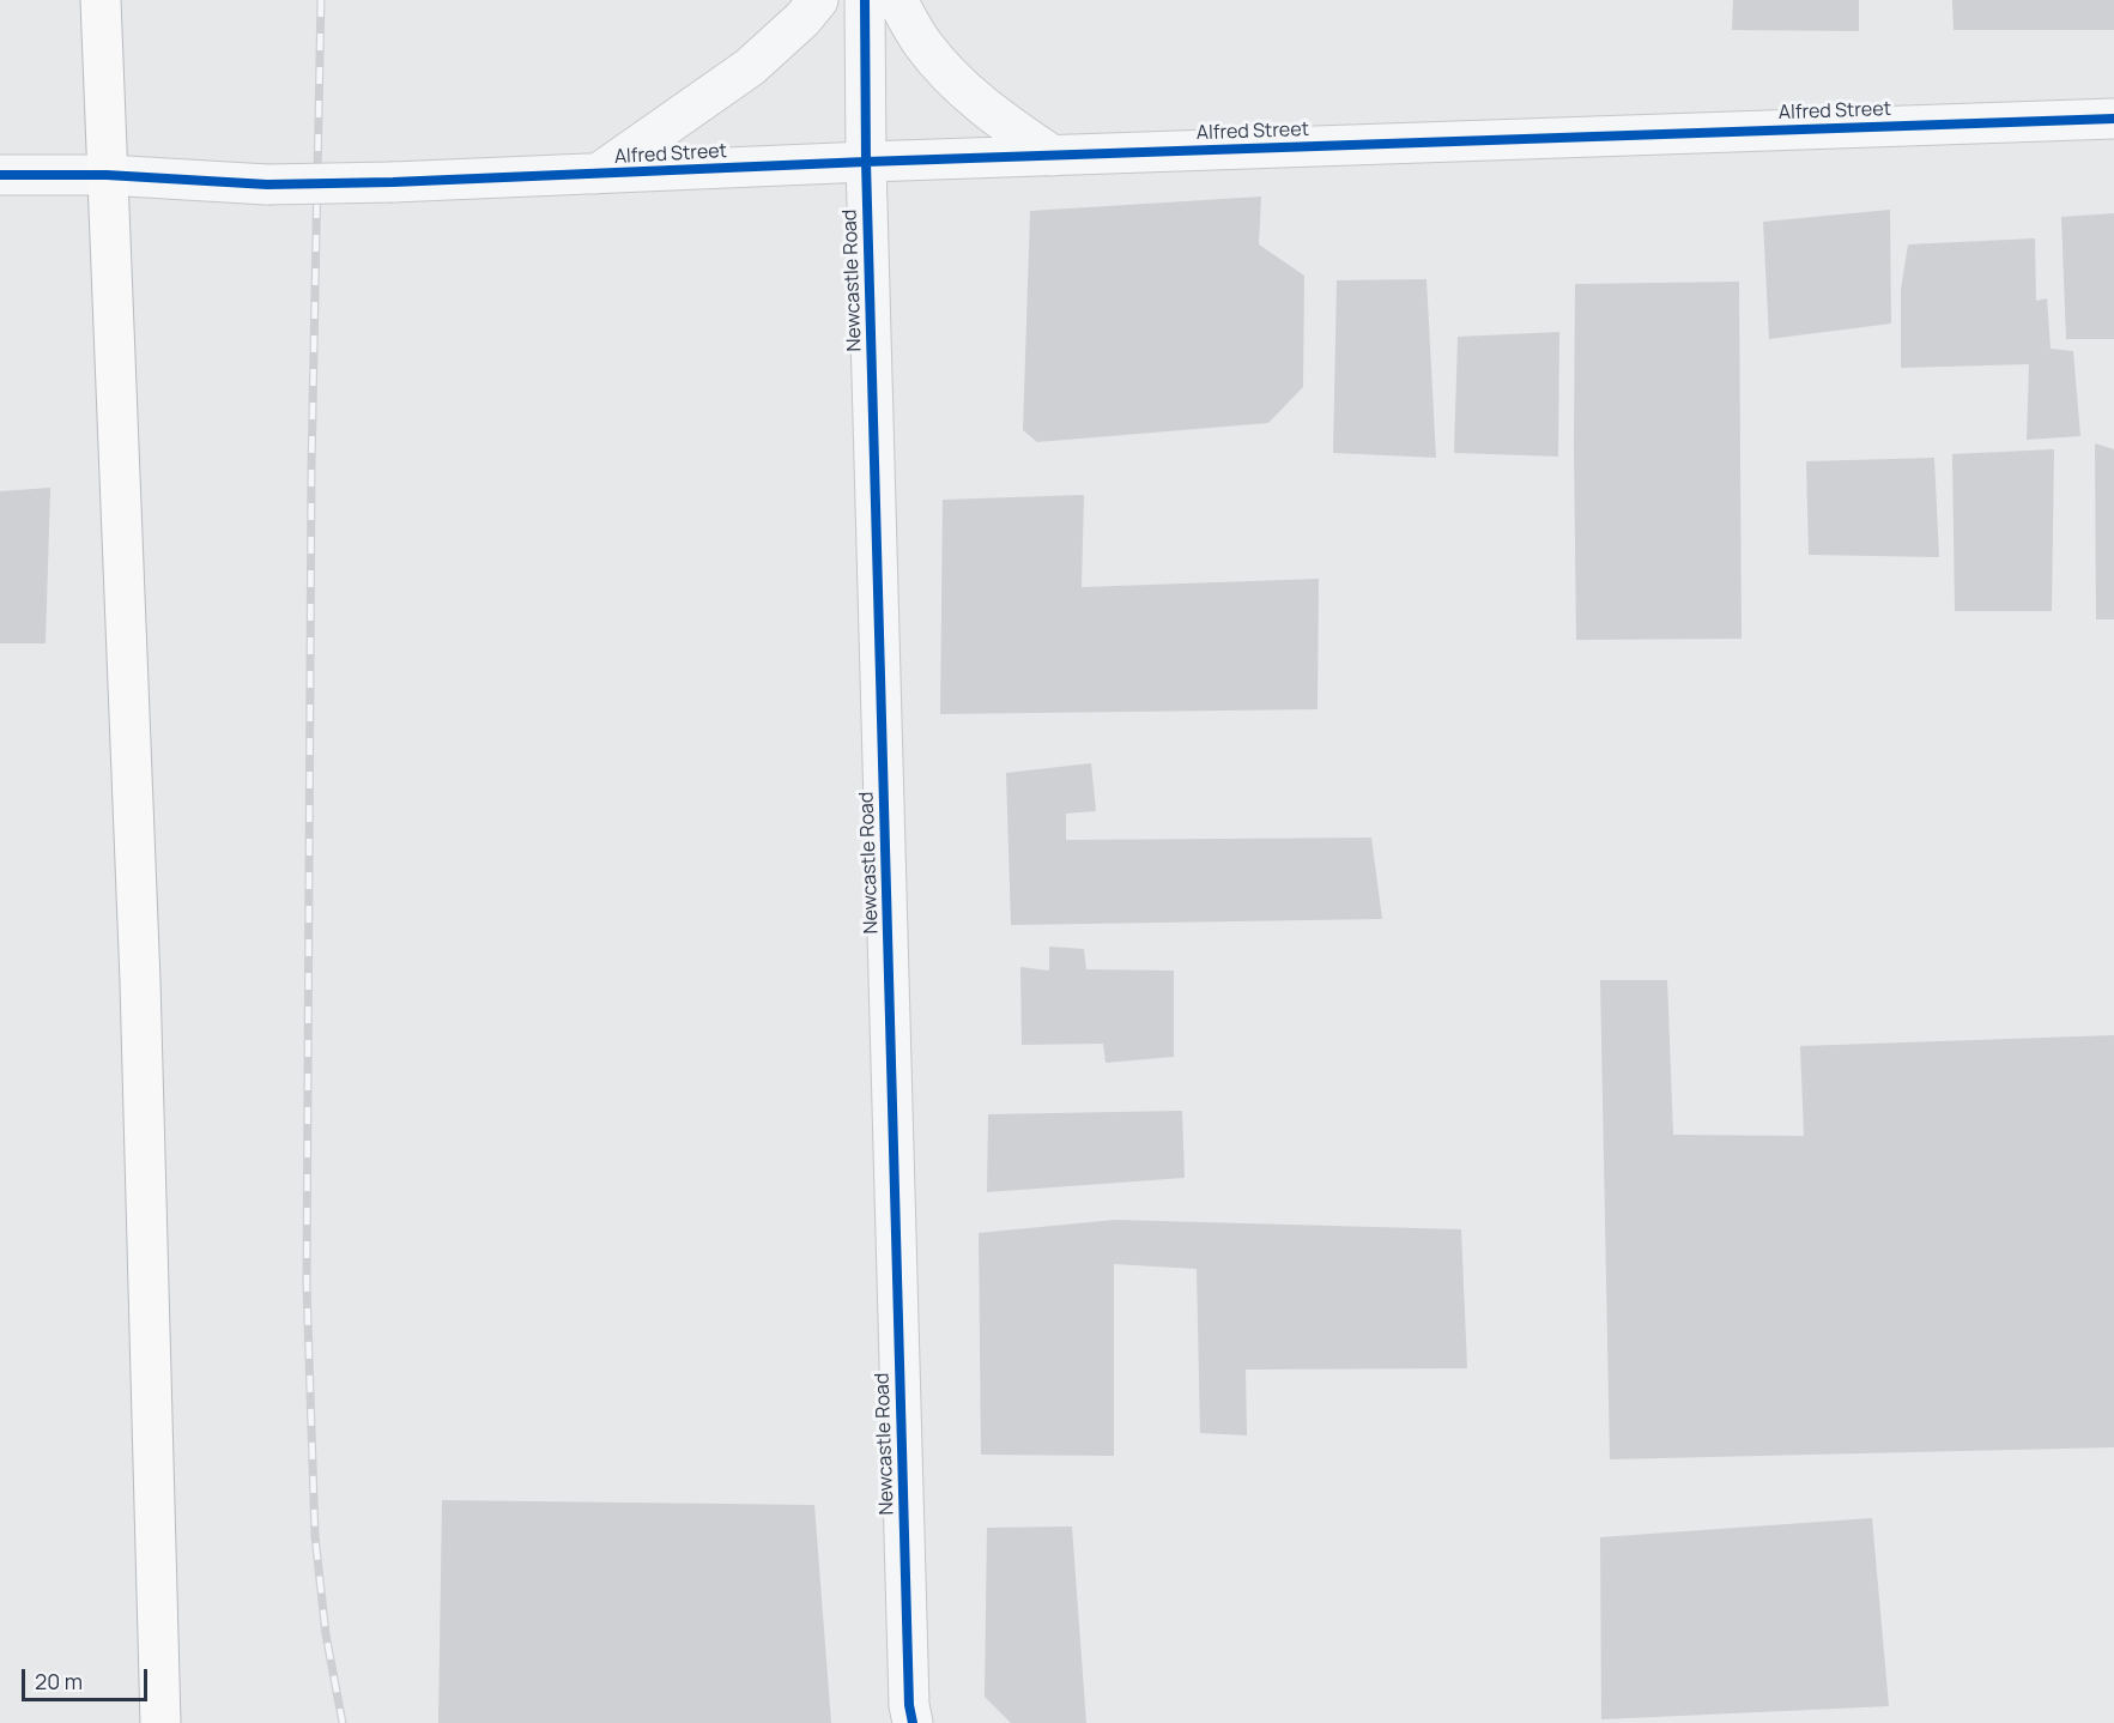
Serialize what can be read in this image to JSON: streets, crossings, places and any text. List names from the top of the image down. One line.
{"streets":{"street":["Alfred Street","Newcastle Road"]},"crossings":[["Alfred Street","Newcastle Road"]],"scale_bar":"20 m"}
